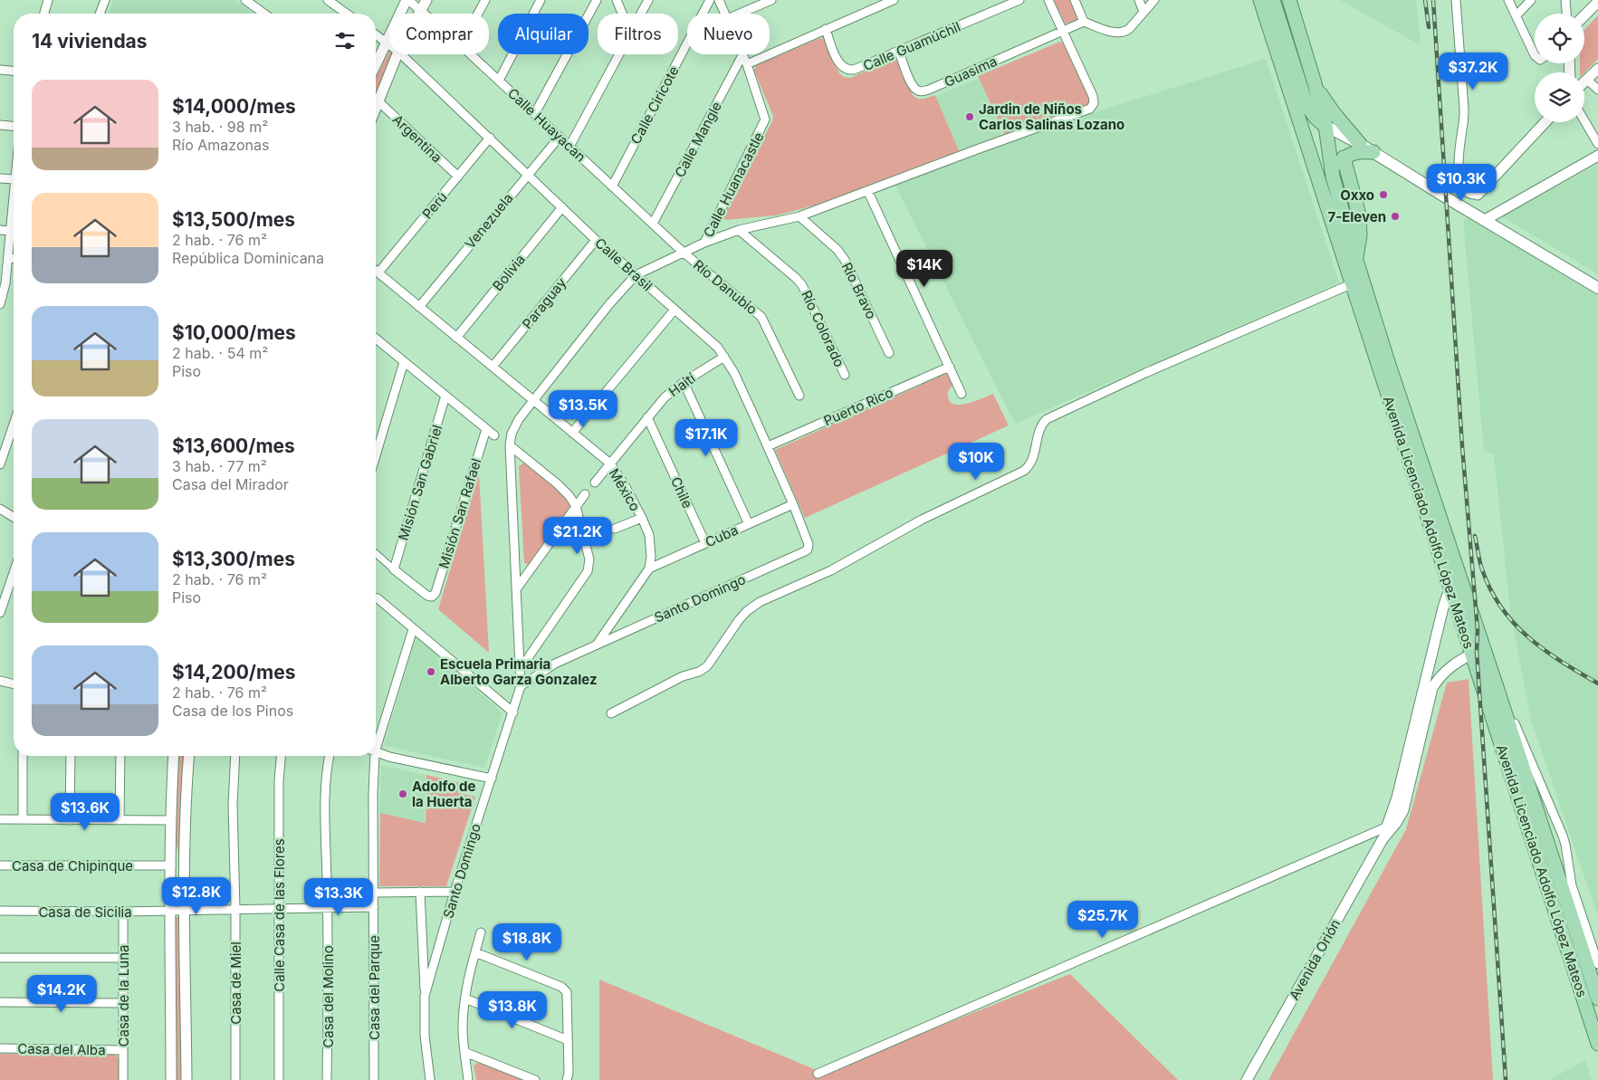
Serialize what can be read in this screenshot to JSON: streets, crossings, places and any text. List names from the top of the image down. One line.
{"streets":{"main road":["Avenida Licenciado Adolfo López Mateos"],"street":["Calle Guamúchil","Guasima","Calle Ciricote","Calle Huayacan","Argentina","Calle Mangle","Calle Huanacastle","Perú","Venezuela","Calle Brasil","Bolivia","Río Danubio","Río Bravo","Paraguay","Río Colorado","Haití","Puerto Rico","Misión San Gabriel","México","Chile","Misión San Rafael","Cuba","Santo Domingo","Casa de Chipinque","Casa de Sicilia","Calle Casa de las Flores","Avenida Orión","Casa de Miel","Casa del Parque","Casa de la Luna","Casa del Molino","Casa del Alba"]},"crossings":[["Calle Guamúchil","Guasima"],["Calle Ciricote","Calle Huayacan"],["Calle Huayacan","Calle Mangle"],["Calle Huayacan","Venezuela"],["Calle Huayacan","Río Danubio"],["Argentina","Perú"],["Calle Mangle","Calle Huanacastle"],["Perú","Calle Brasil"],["Perú","México"],["Venezuela","Calle Brasil"],["Venezuela","México"],["Calle Brasil","Bolivia"],["Calle Brasil","Paraguay"],["Calle Brasil","Haití"],["Calle Brasil","Puerto Rico"],["Calle Brasil","Cuba"],["Calle Brasil","Santo Domingo"],["Bolivia","México"],["Paraguay","México"],["Haití","México"],["Haití","Chile"],["Misión San Gabriel","Misión San Rafael"],["México","Cuba"],["Chile","Cuba"],["Avenida Licenciado Adolfo López Mateos","Avenida Orión"],["Casa de Sicilia","Calle Casa de las Flores"],["Casa de Sicilia","Casa de Miel"],["Casa de Sicilia","Casa del Parque"],["Casa de Sicilia","Casa de la Luna"],["Casa de Sicilia","Casa del Molino"],["Casa de la Luna","Casa del Alba"]],"places":["Jardin de Niños Carlos Salinas Lozano","Oxxo","7-Eleven","Escuela Primaria Alberto Garza Gonzalez","Adolfo de la Huerta"],"page":{"chip":["Comprar","Alquilar","Filtros","Nuevo"],"heading":"14 viviendas","price":["$37.2K","$10.3K","$14K","$13.5K","$17.1K","$10K","$21.2K","$13.6K","$12.8K","$13.3K","$25.7K","$18.8K","$14.2K","$13.8K"],"list":[{"name":"$14,000/mes","note":"3 hab. · 98 m² · Río Amazonas"},{"name":"$13,500/mes","note":"2 hab. · 76 m² · República Dominicana"},{"name":"$10,000/mes","note":"2 hab. · 54 m² · Piso"},{"name":"$13,600/mes","note":"3 hab. · 77 m² · Casa del Mirador"},{"name":"$13,300/mes","note":"2 hab. · 76 m² · Piso"},{"name":"$14,200/mes","note":"2 hab. · 76 m² · Casa de los Pinos"}]}}
